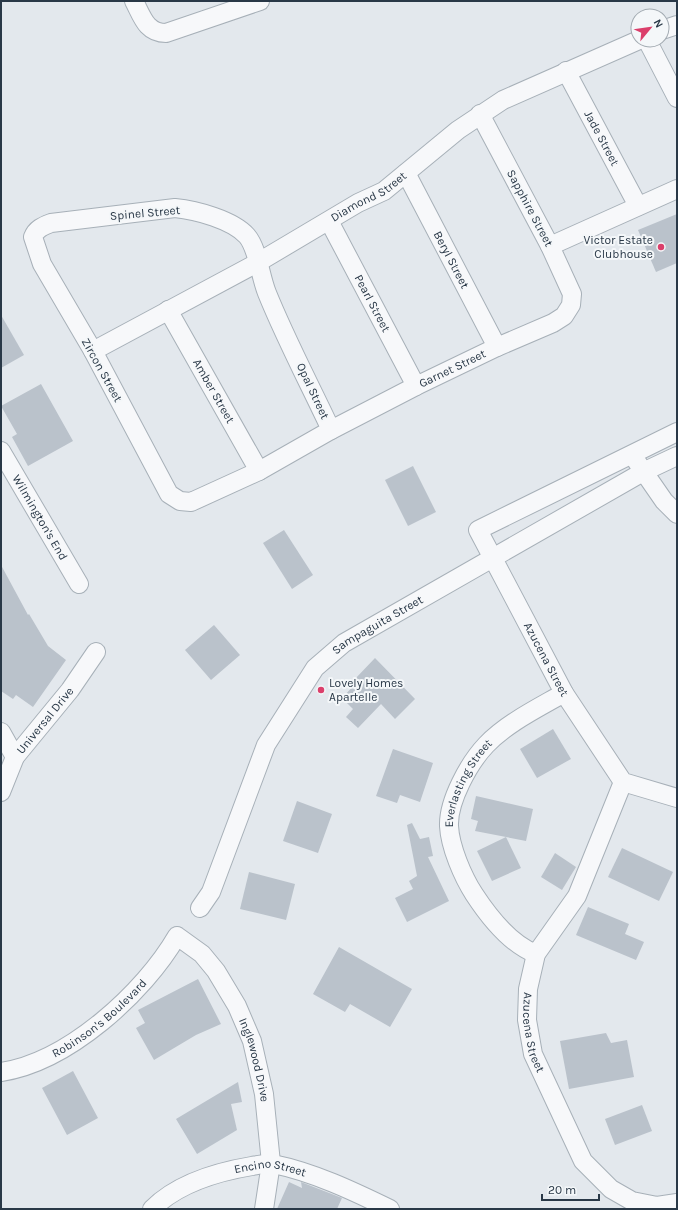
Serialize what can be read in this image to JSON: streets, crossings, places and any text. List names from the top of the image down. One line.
{"streets":{"street":["Jade Street","Diamond Street","Sapphire Street","Spinel Street","Beryl Street","Pearl Street","Garnet Street","Zircon Street","Amber Street","Opal Street","Wilmington's End","Sampaguita Street","Azucena Street","Universal Drive","Everlasting Street","Robinson's Boulevard","Inglewood Drive","Encino Street"]},"crossings":[["Jade Street","Diamond Street"],["Diamond Street","Sapphire Street"],["Diamond Street","Spinel Street"],["Diamond Street","Beryl Street"],["Diamond Street","Pearl Street"],["Diamond Street","Zircon Street"],["Diamond Street","Amber Street"],["Diamond Street","Opal Street"],["Sapphire Street","Garnet Street"],["Spinel Street","Zircon Street"],["Spinel Street","Opal Street"],["Beryl Street","Garnet Street"],["Pearl Street","Garnet Street"],["Garnet Street","Opal Street"],["Zircon Street","Opal Street"],["Amber Street","Opal Street"],["Sampaguita Street","Azucena Street"],["Azucena Street","Everlasting Street"],["Robinson's Boulevard","Inglewood Drive"],["Inglewood Drive","Encino Street"]],"places":["Victor Estate Clubhouse","Lovely Homes Apartelle"],"scale_bar":"20 m","north":"top right"}
